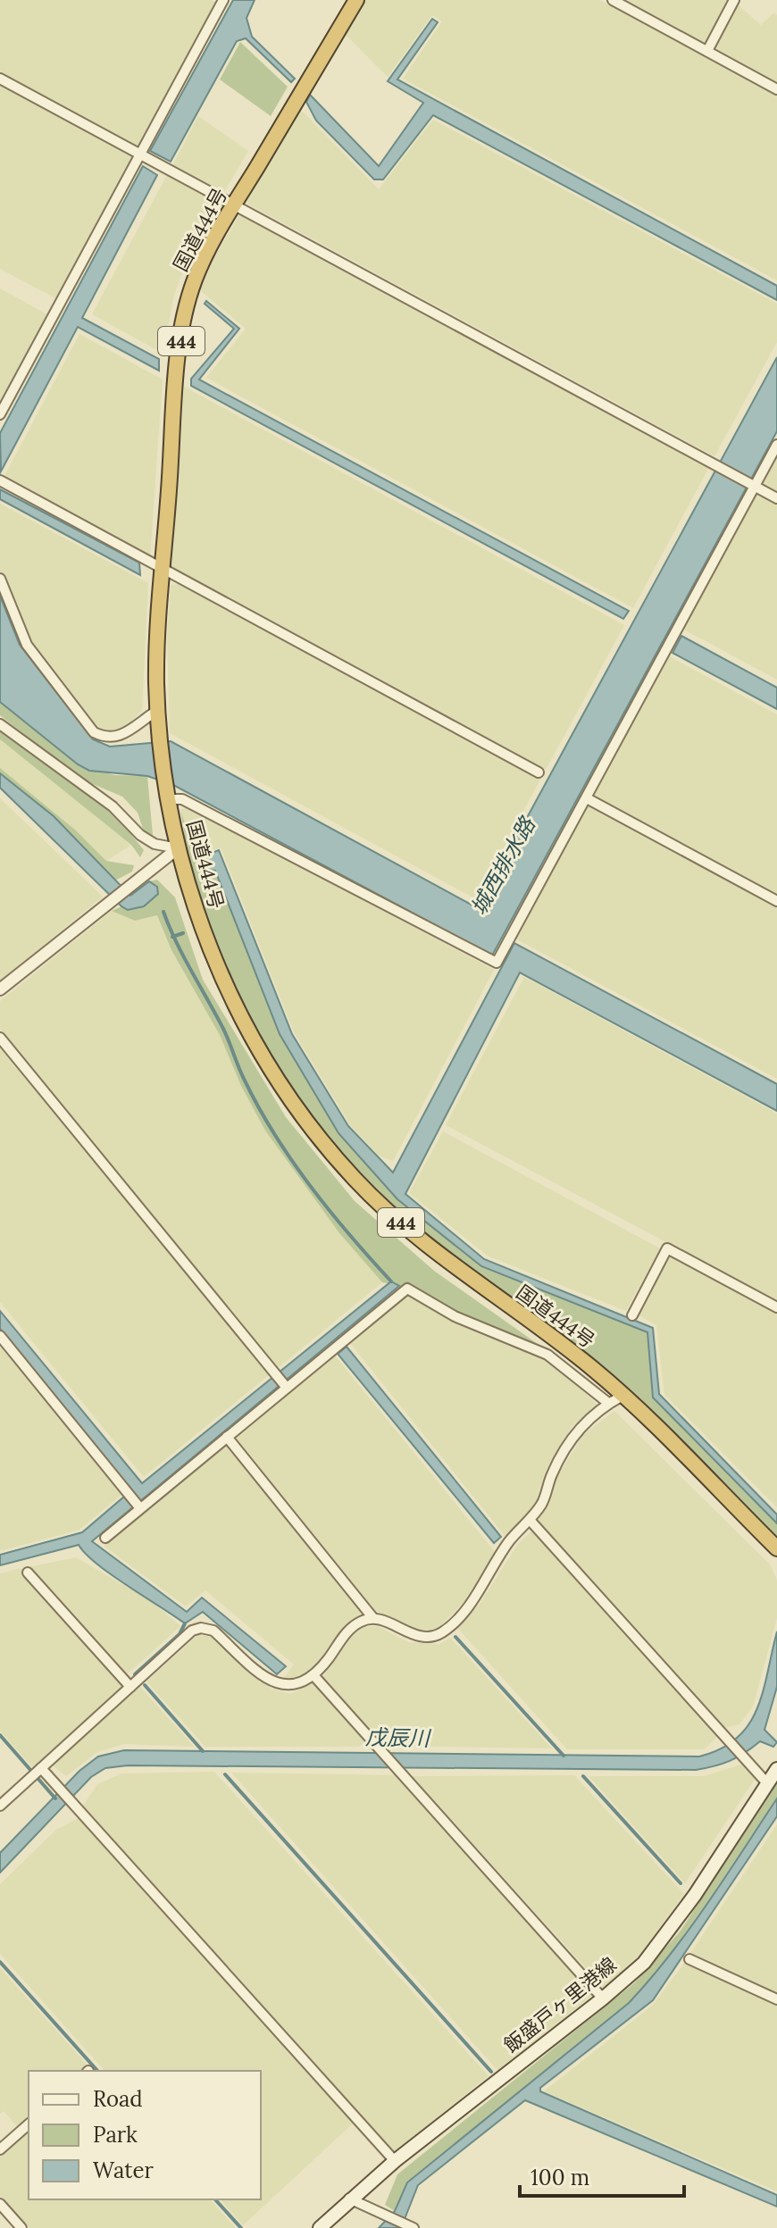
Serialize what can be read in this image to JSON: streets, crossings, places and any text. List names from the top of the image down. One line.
{"streets":{"highway":["国道444号","444"],"main road":["飯盛戸ヶ里港線"]},"water":["城西排水路","戊辰川"],"legend":["Road","Park","Water"],"scale_bar":"100 m"}
